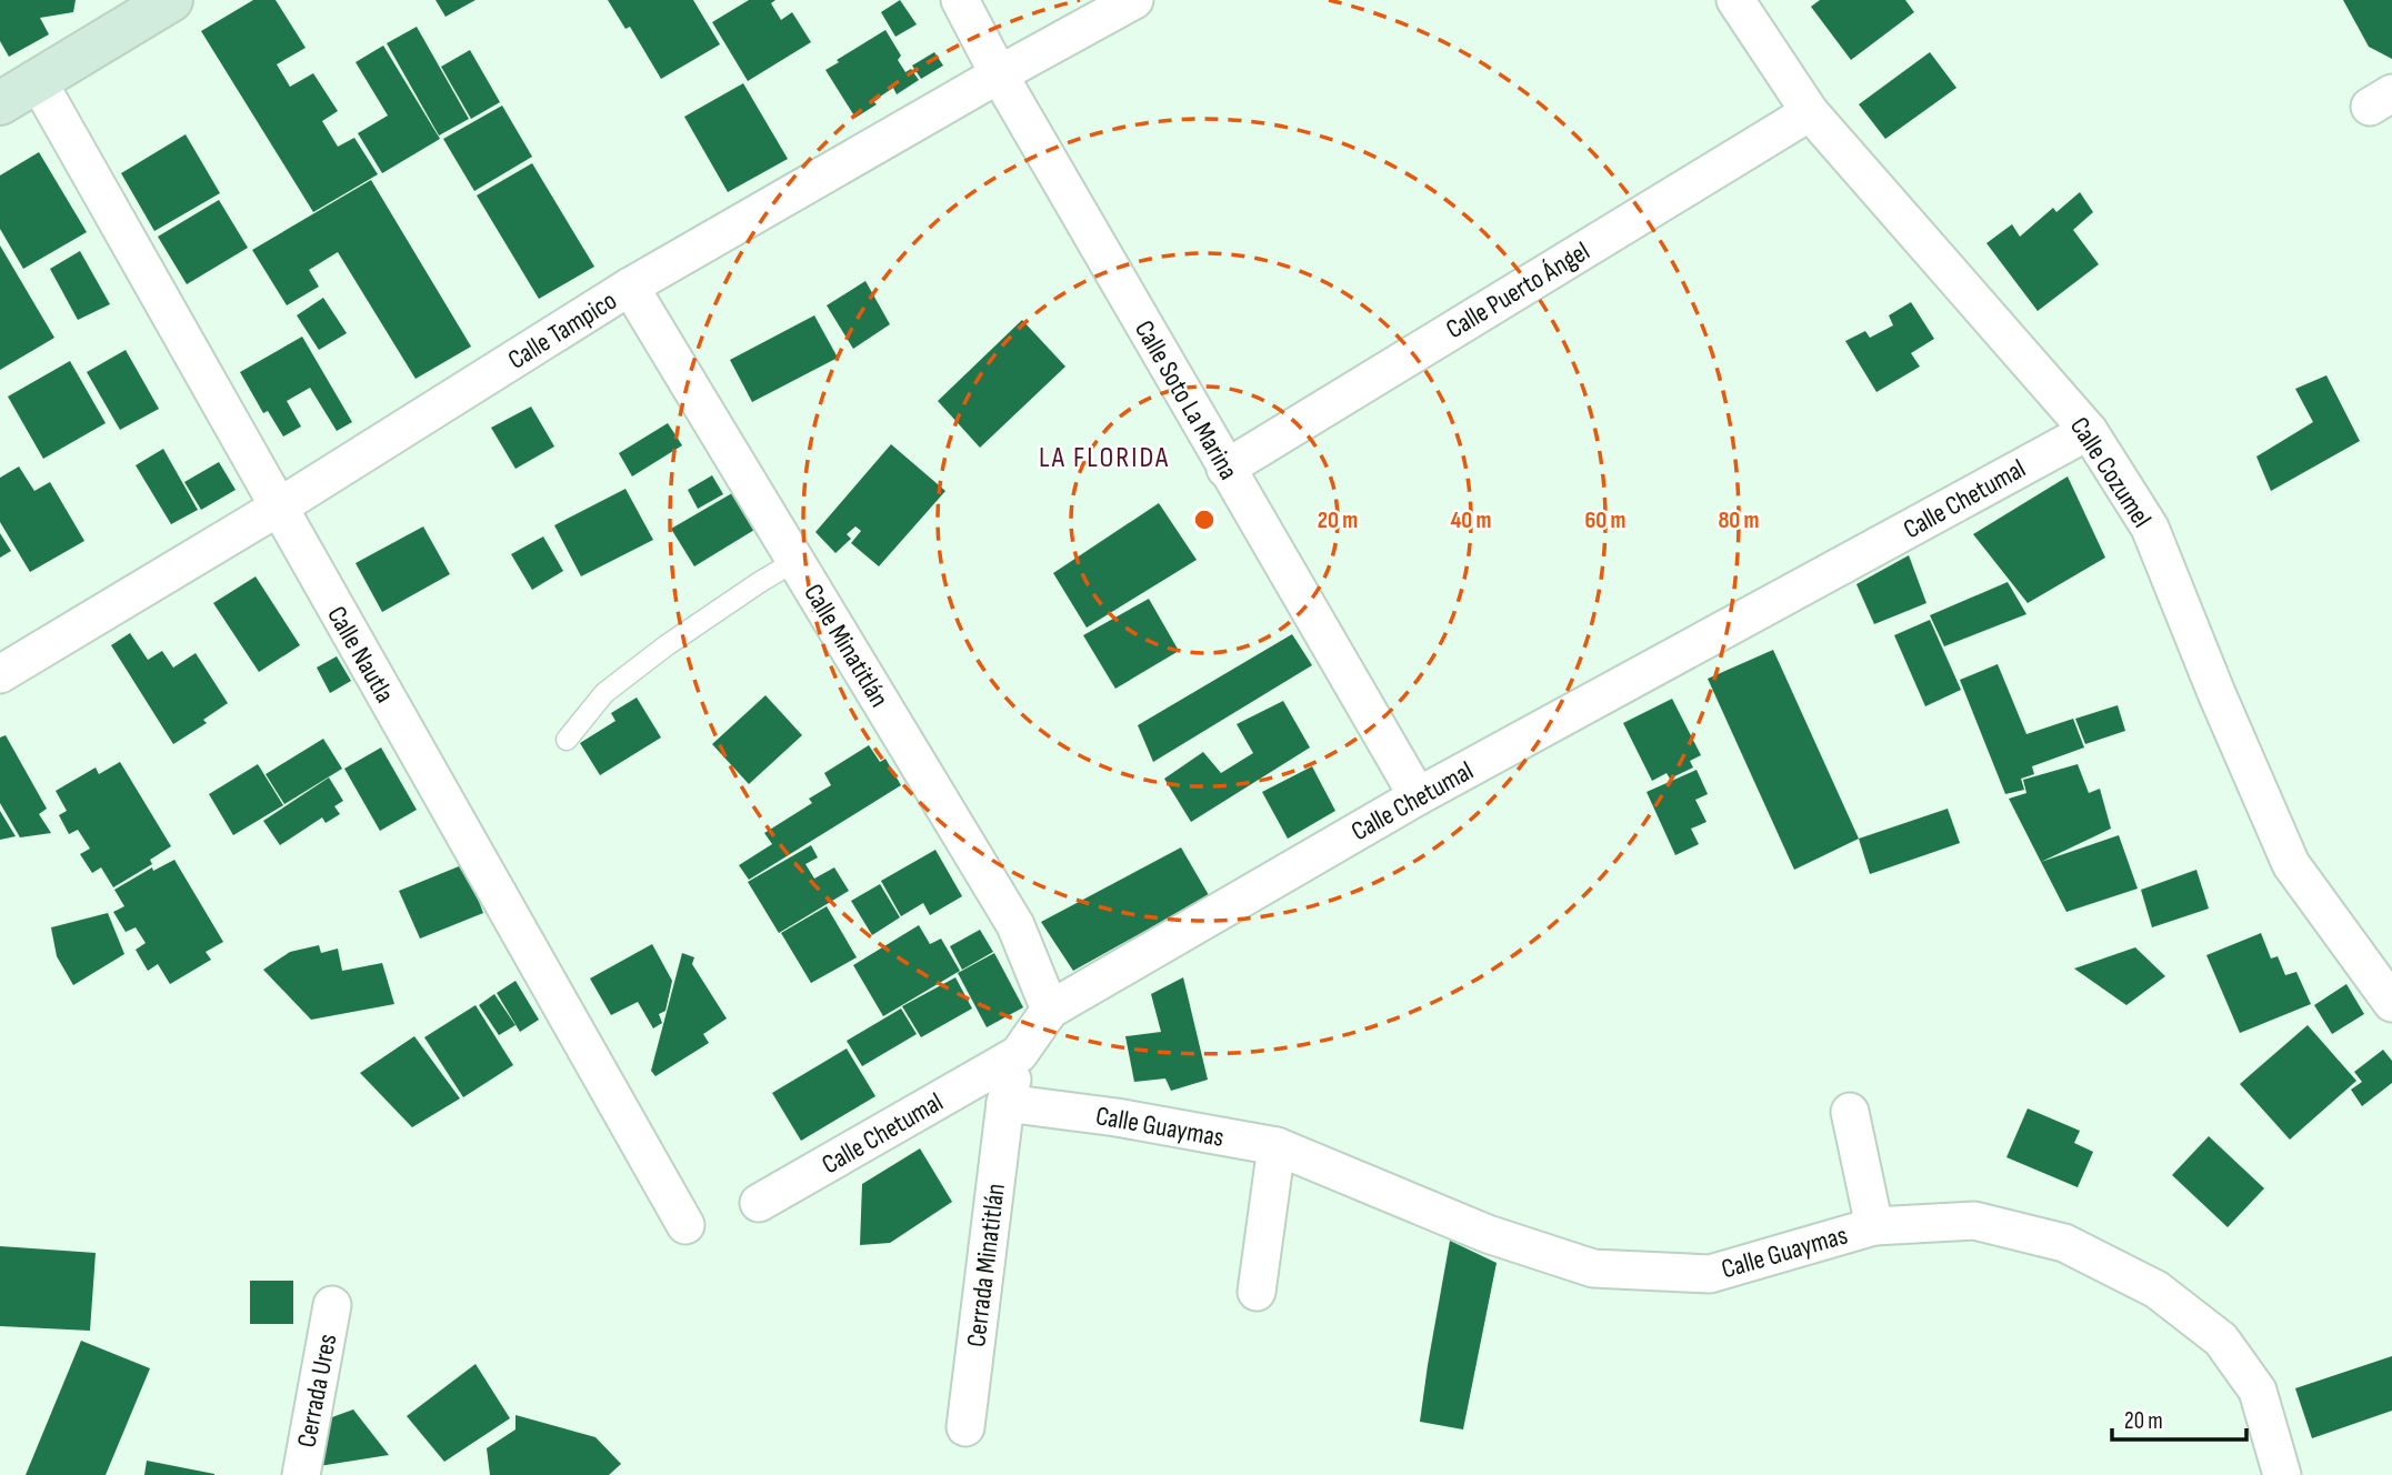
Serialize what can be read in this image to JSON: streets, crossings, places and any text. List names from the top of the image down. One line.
{"streets":{"street":["Calle Puerto Ángel","Calle Tampico","Calle Soto La Marina","Calle Cozumel","Calle Chetumal","Calle Minatitlán","Calle Nautla","Calle Guaymas","Cerrada Minatitlán","Cerrada Ures"]},"crossings":[["Calle Puerto Ángel","Calle Soto La Marina"],["Calle Puerto Ángel","Calle Cozumel"],["Calle Tampico","Calle Soto La Marina"],["Calle Tampico","Calle Minatitlán"],["Calle Tampico","Calle Nautla"],["Calle Soto La Marina","Calle Chetumal"],["Calle Cozumel","Calle Chetumal"],["Calle Chetumal","Calle Minatitlán"],["Calle Guaymas","Cerrada Minatitlán"]],"districts":["LA FLORIDA"],"scale_bar":"20 m","rings":["20 m","40 m","60 m","80 m"]}
